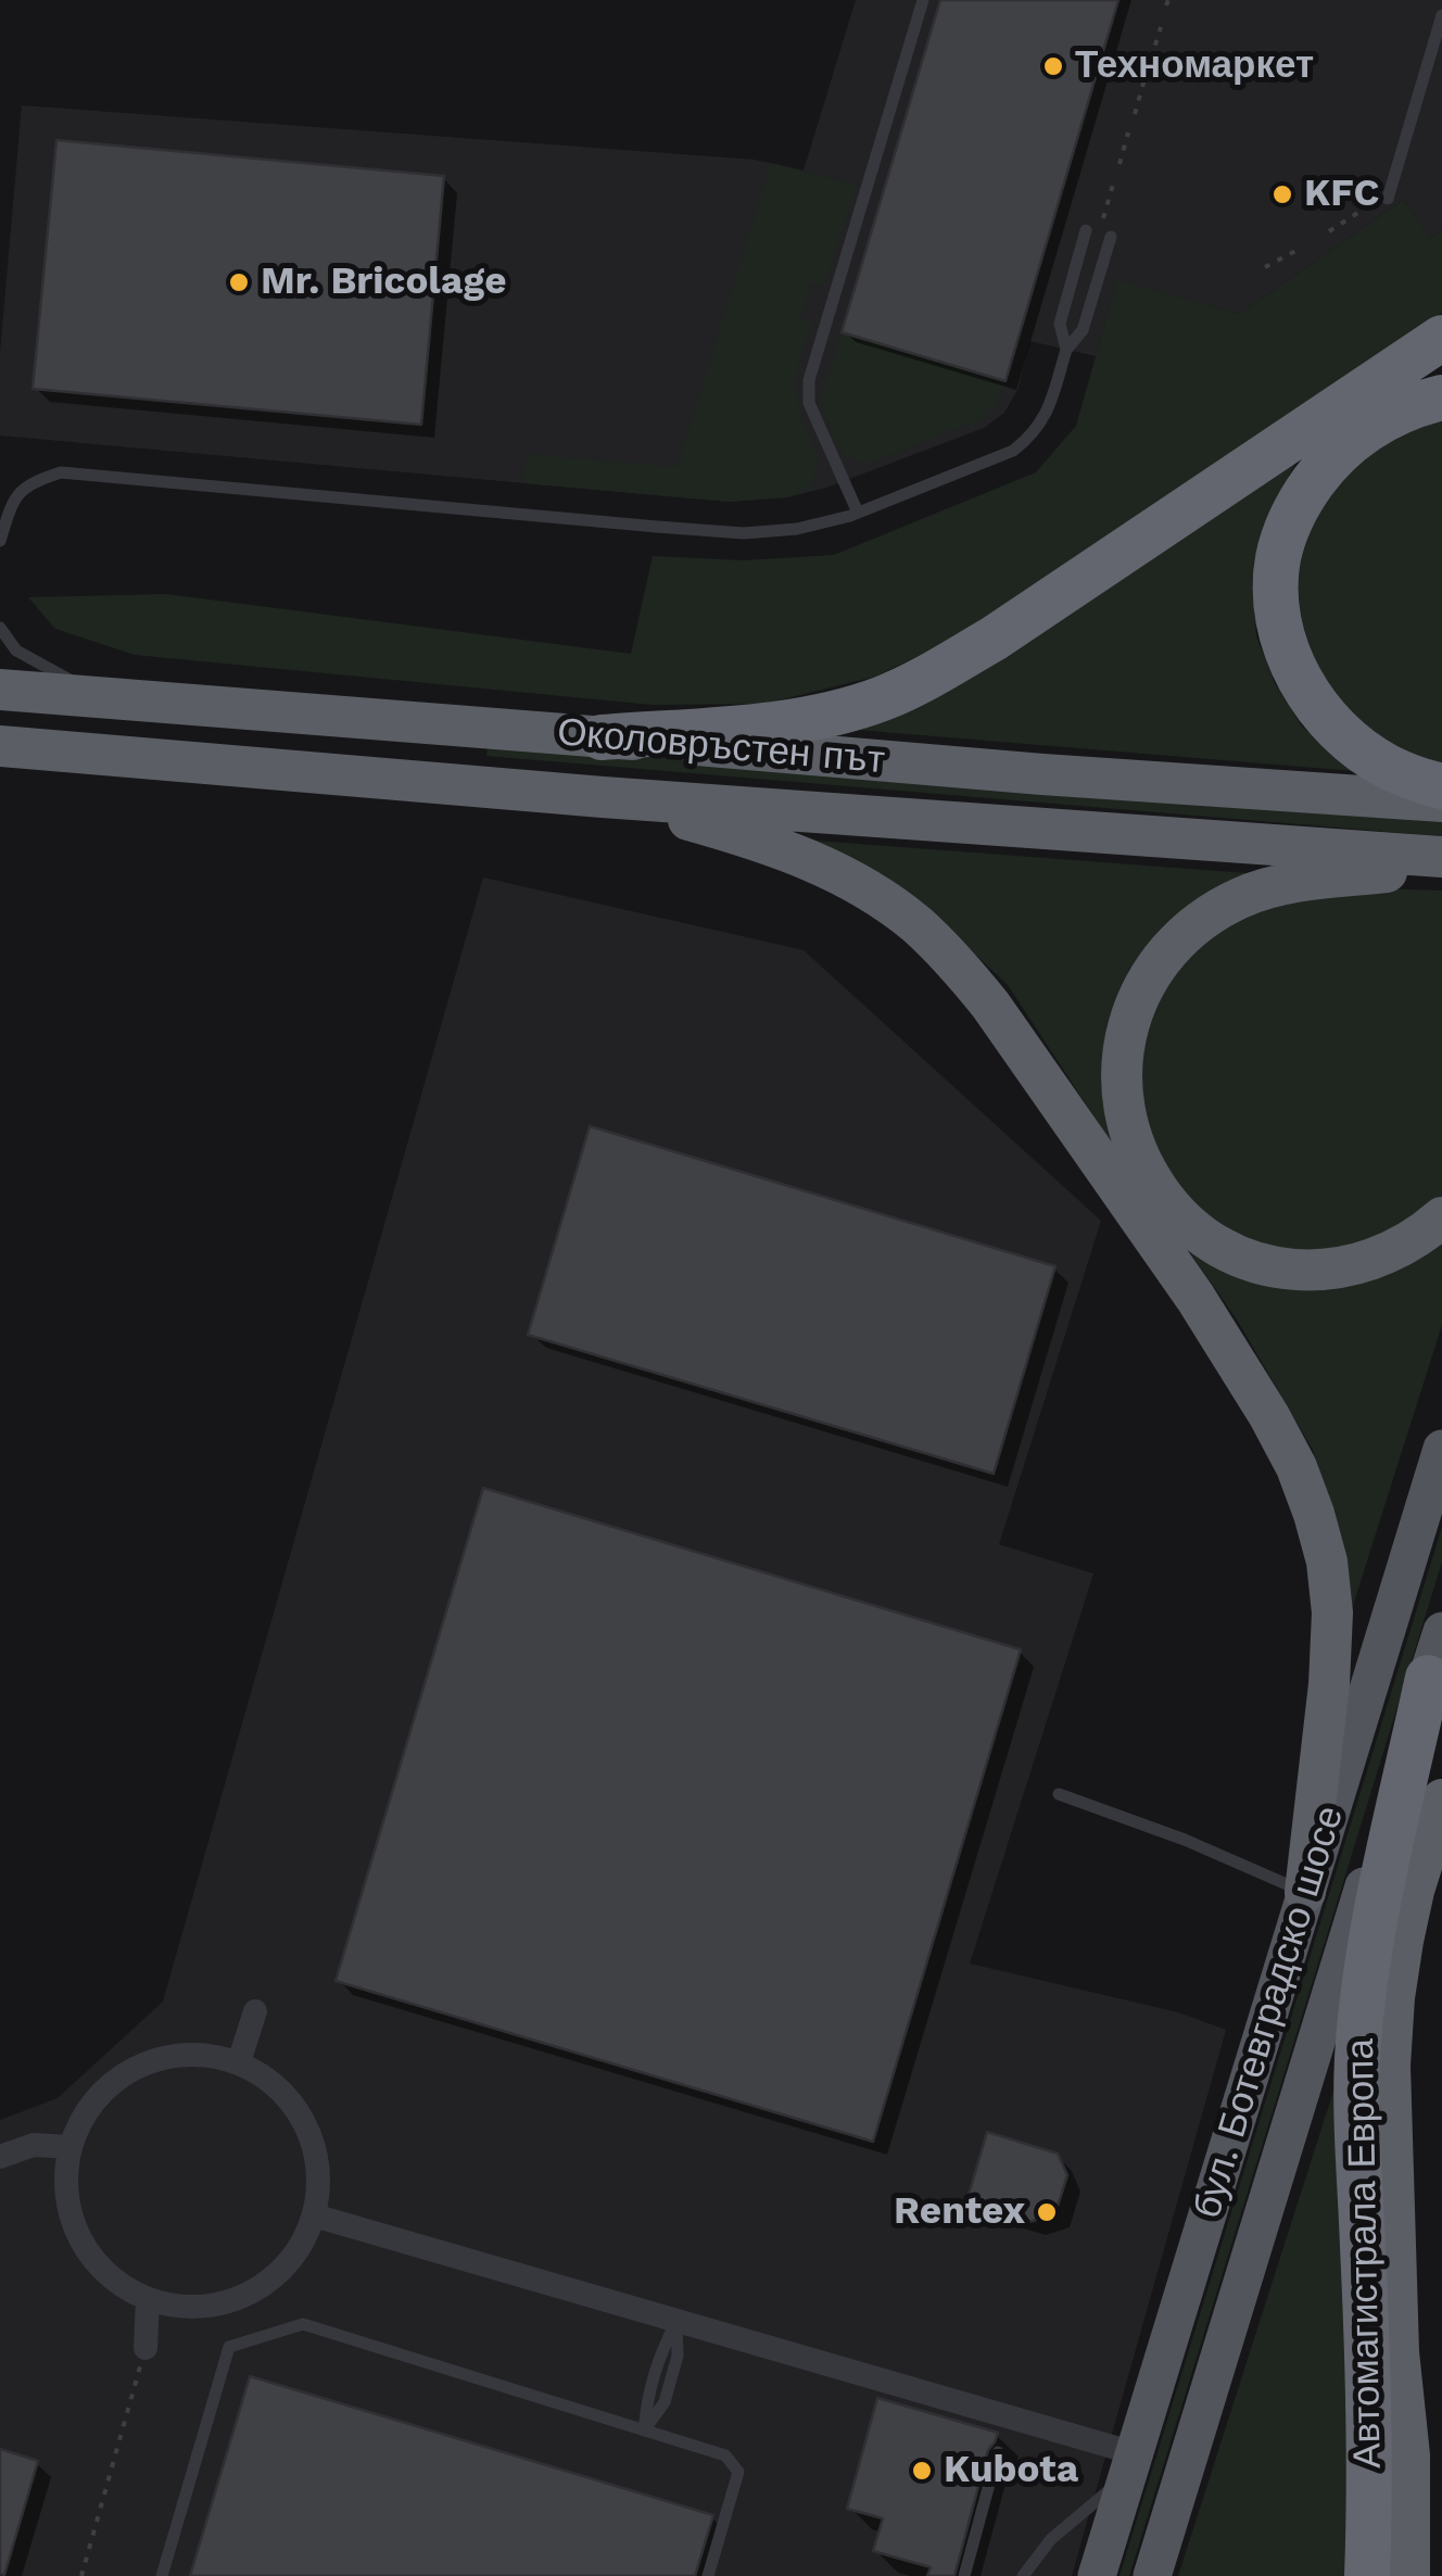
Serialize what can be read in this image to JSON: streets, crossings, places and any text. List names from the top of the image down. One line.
{"streets":{"highway":["Околовръстен път","Автомагистрала Европа"],"main road":["бул. Ботевградско шосе"]},"crossings":[["бул. Ботевградско шосе","Автомагистрала Европа"]],"places":["Техномаркет","KFC","Mr. Bricolage","Rentex","Kubota"]}
